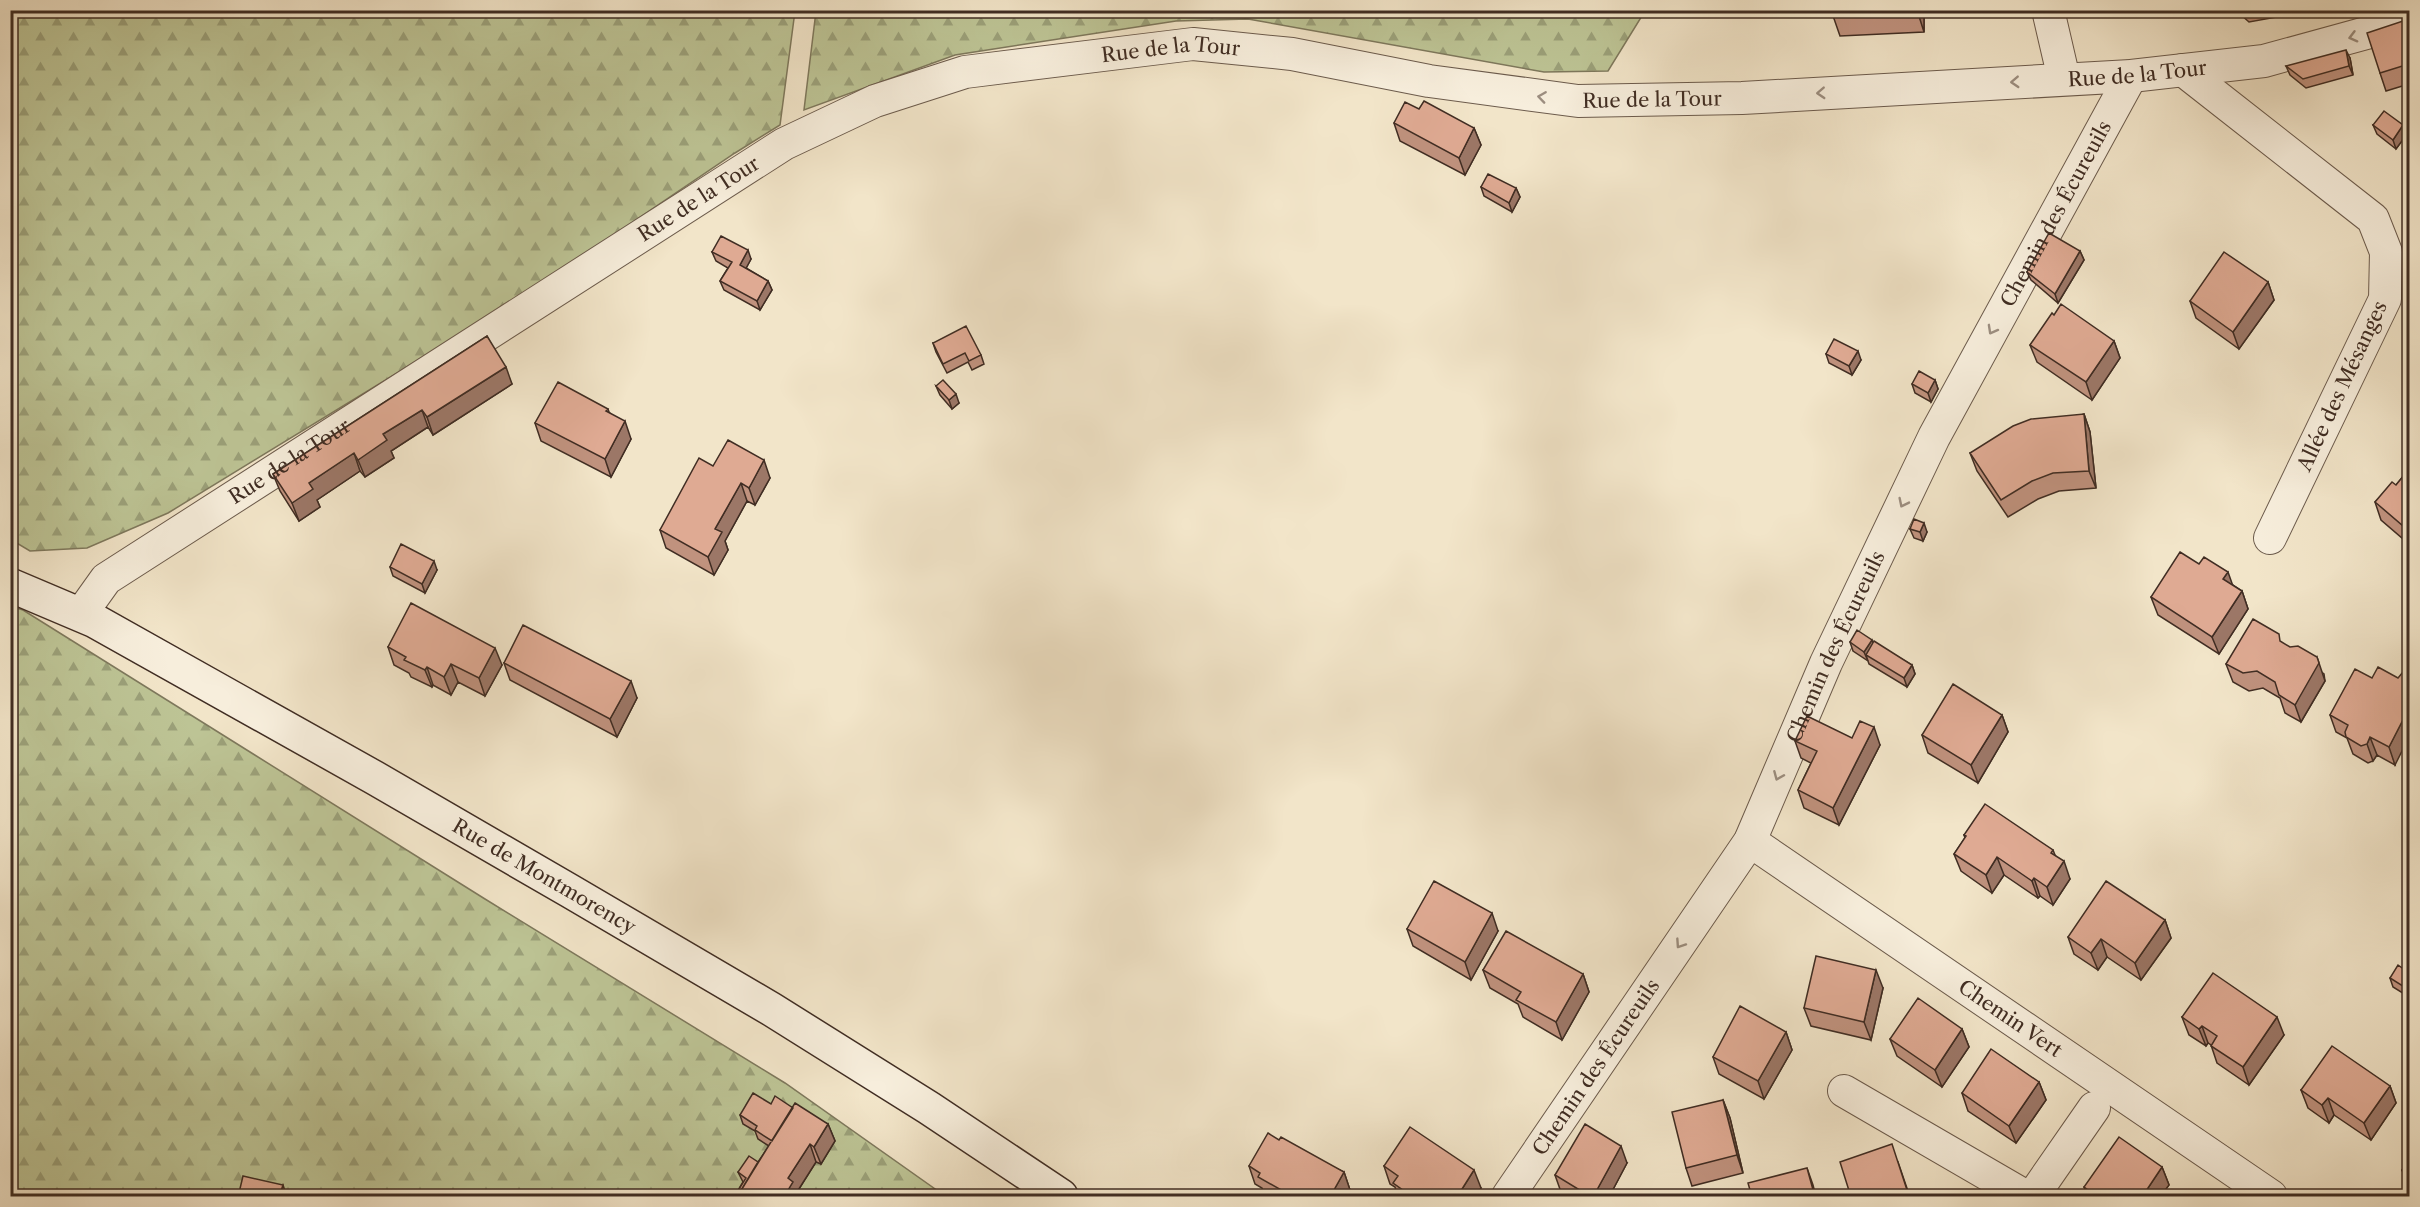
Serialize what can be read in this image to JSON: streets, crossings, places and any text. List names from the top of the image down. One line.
{"streets":{"street":["Rue de la Tour","Chemin des Écureuils","Allée des Mésanges","Rue de Montmorency","Chemin Vert"]},"crossings":[["Rue de la Tour","Chemin des Écureuils"],["Rue de la Tour","Allée des Mésanges"],["Rue de la Tour","Rue de Montmorency"],["Chemin des Écureuils","Chemin Vert"]],"one_way":["Rue de la Tour","Chemin des Écureuils"]}
